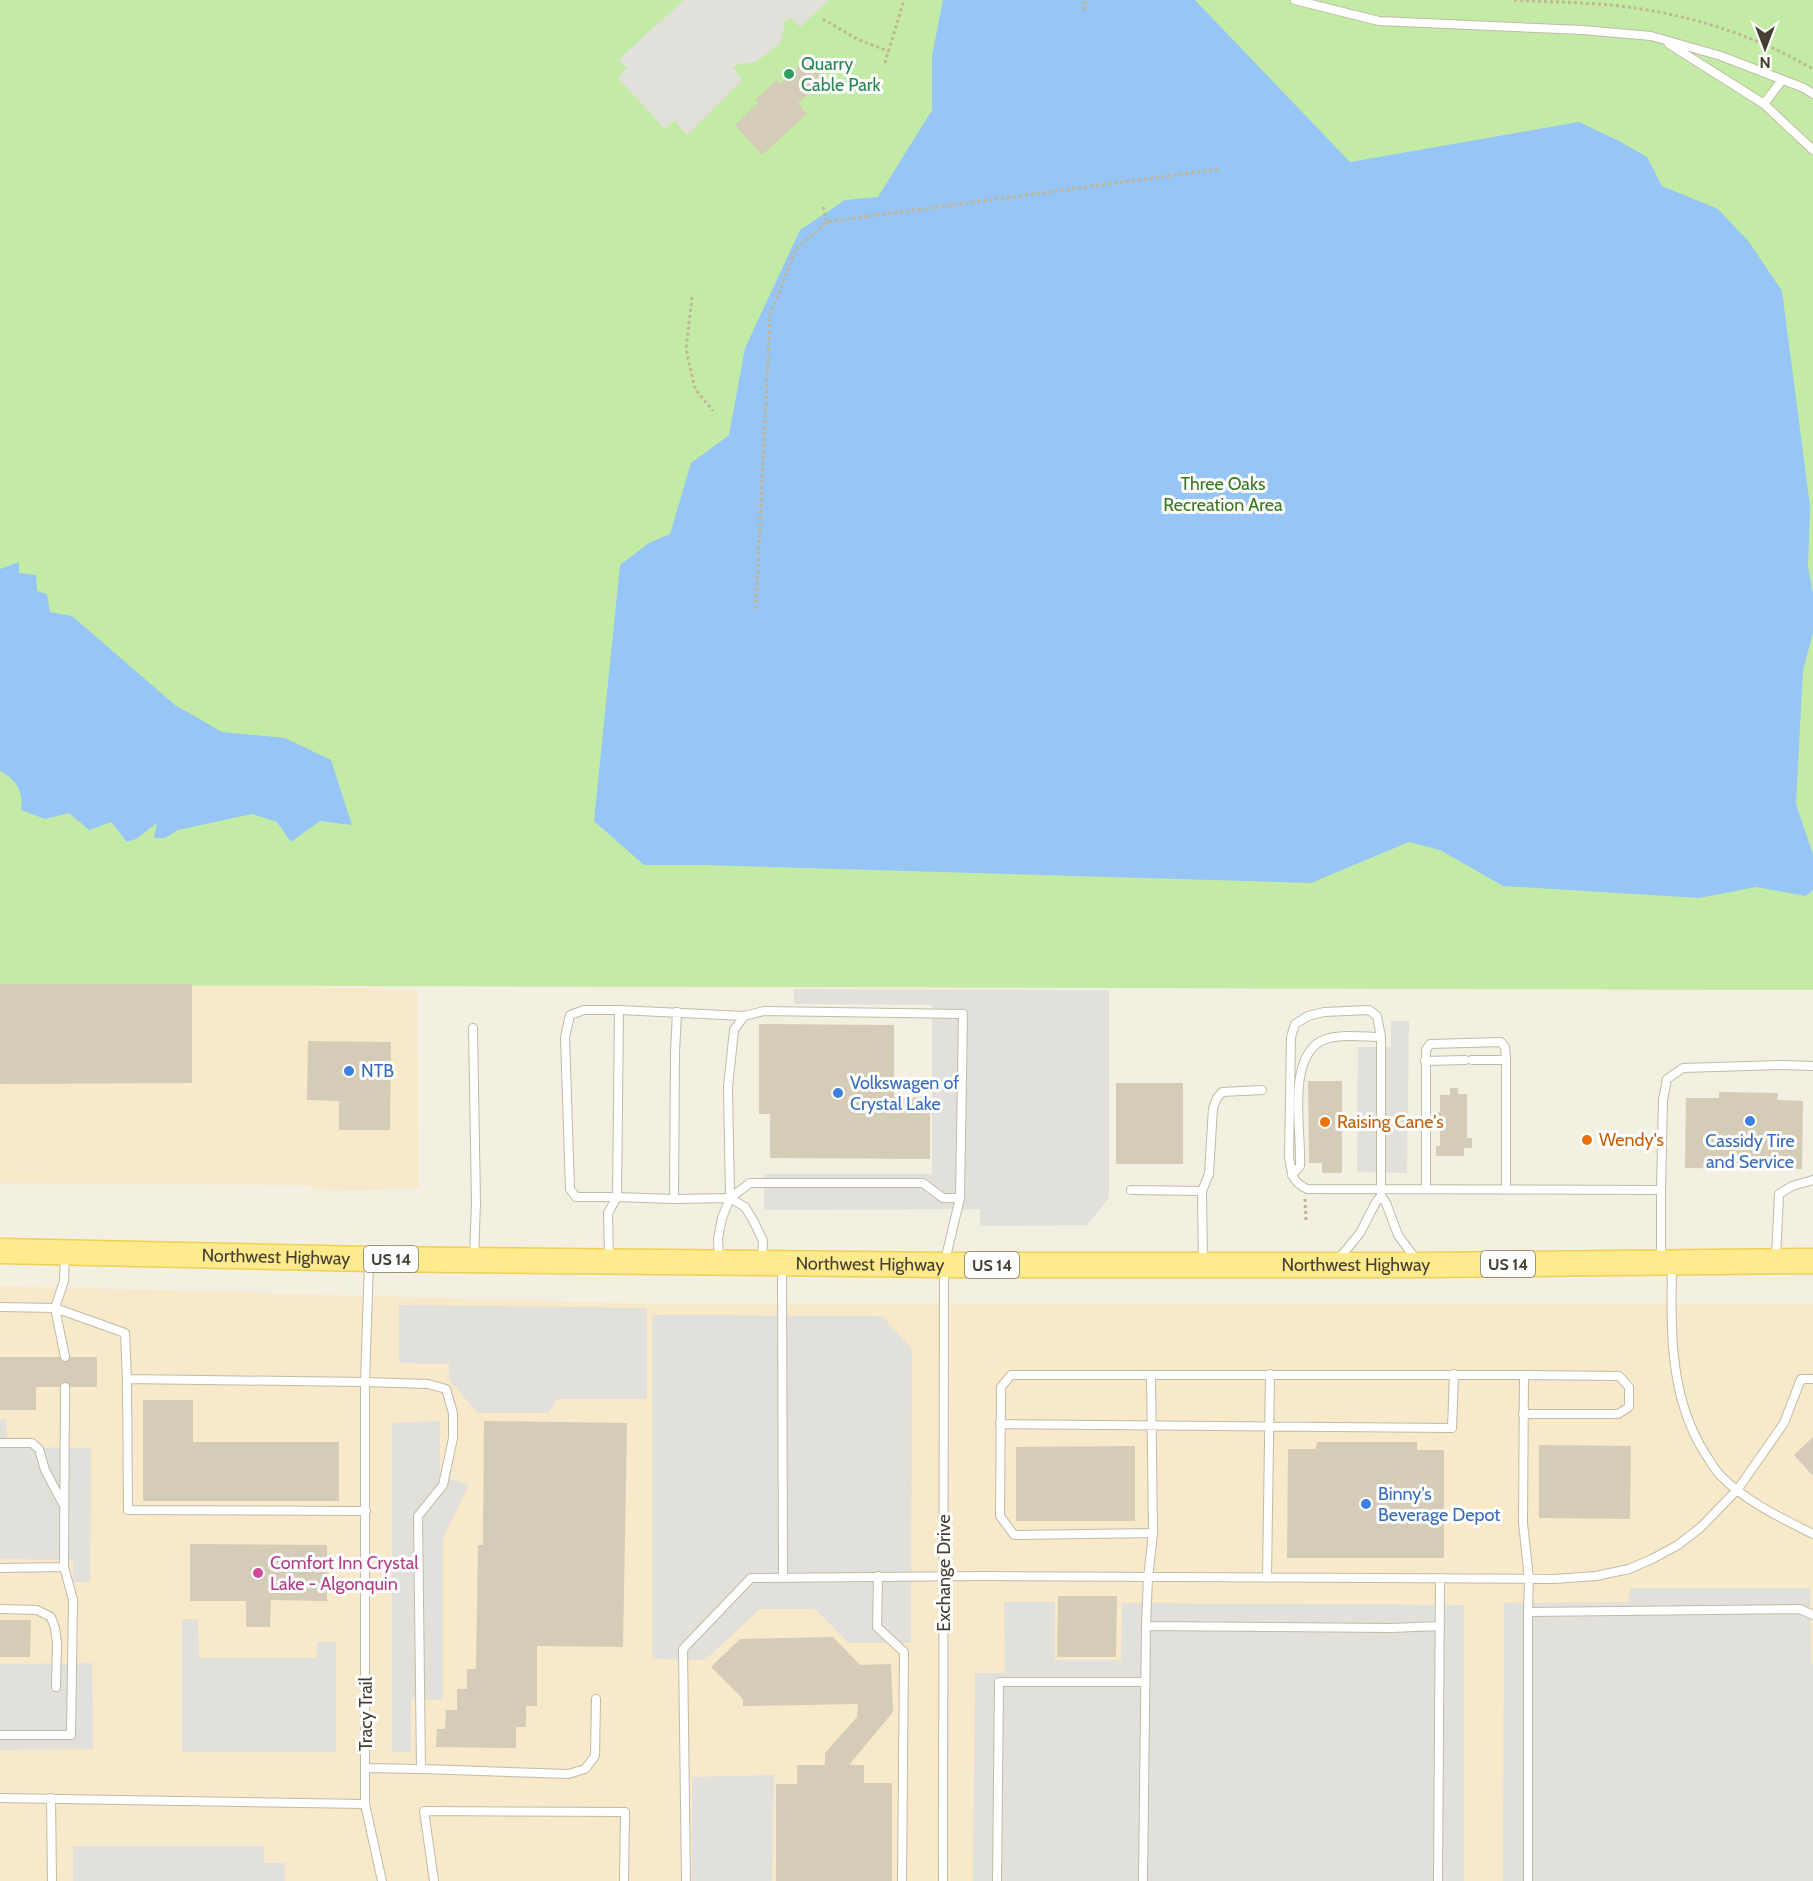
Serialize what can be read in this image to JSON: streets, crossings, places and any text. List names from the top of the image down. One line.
{"streets":{"main road":["Northwest Highway","US 14"],"lane":["Exchange Drive","Tracy Trail"]},"crossings":[["Northwest Highway","Exchange Drive"],["Northwest Highway","Tracy Trail"]],"parks":["Three Oaks Recreation Area"],"places":["Quarry Cable Park","NTB","Volkswagen of Crystal Lake","Cassidy Tire and Service","Raising Cane's","Wendy's","Binny's Beverage Depot","Comfort Inn Crystal Lake - Algonquin"],"north":"bottom"}
